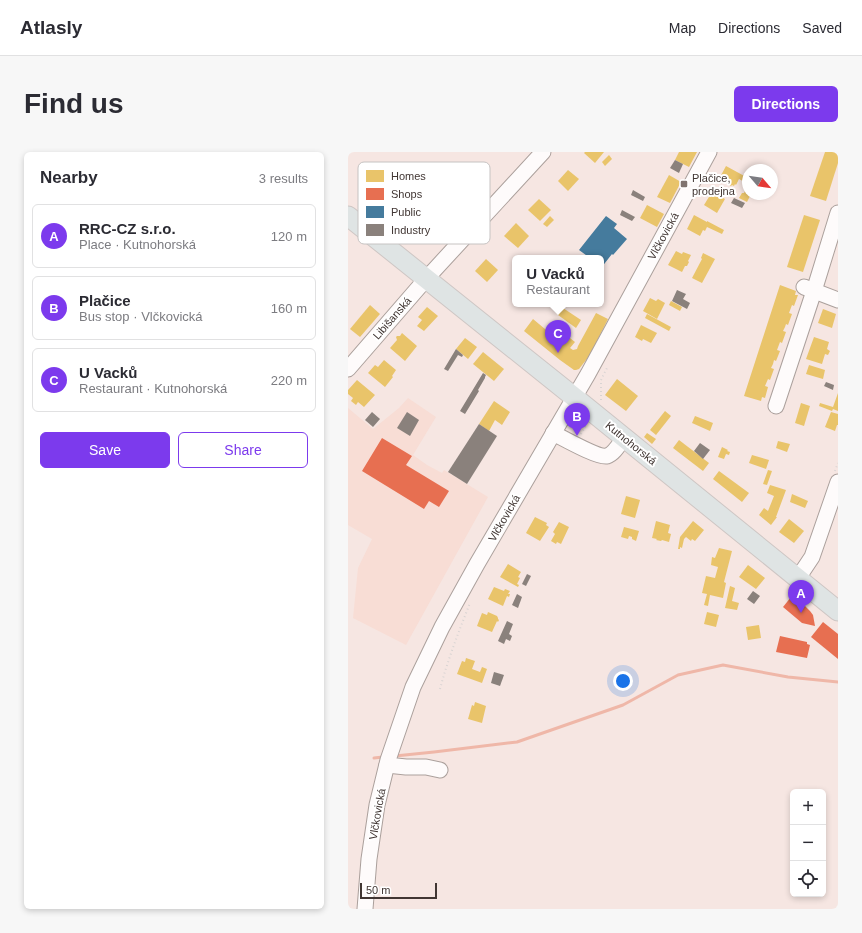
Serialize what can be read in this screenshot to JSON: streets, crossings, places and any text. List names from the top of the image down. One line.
{"streets":{"main road":["Kutnohorská"],"street":["Vlčkovická","Libišanská"]},"crossings":[["Vlčkovická","Kutnohorská"],["Libišanská","Kutnohorská"]],"places":{"transit":["Plačice, prodejna"]},"legend":["Homes","Shops","Public","Industry"],"scale_bar":"50 m","north":"bottom right","page":{"header":"Atlasly","nav":["Map","Directions","Saved"],"buttons":["Directions",["Save","Share"]],"title":"Find us","heading":["Nearby","3 results"],"list":[{"mark":"A","name":"RRC-CZ s.r.o.","note":"Place · Kutnohorská","value":"120 m"},{"mark":"B","name":"Plačice","note":"Bus stop · Vlčkovická","value":"160 m"},{"mark":"C","name":"U Vacků","note":"Restaurant · Kutnohorská","value":"220 m"}],"popup":["U Vacků","Restaurant"],"pins":["C","B","A"],"map_buttons":["+","−"],"scale":"50 m"}}
